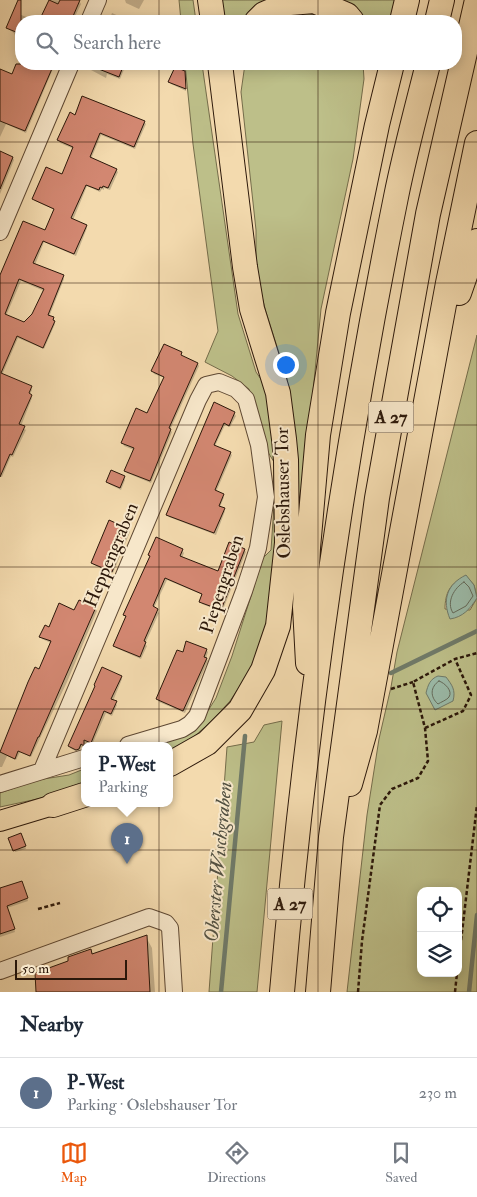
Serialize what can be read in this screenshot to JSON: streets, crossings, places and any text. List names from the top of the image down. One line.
{"streets":{"highway":["A 27","Oslebshauser Tor"],"street":["Heppengraben","Piepengraben"]},"crossings":[["Heppengraben","Piepengraben"]],"water":["Oberster Wischgraben"],"scale_bar":"50 m","page":{"search":"Search here","popup":["P-West","Parking"],"pins":"1","scale":"50 m","heading":"Nearby","list":[{"mark":"1","name":"P-West","note":"Parking · Oslebshauser Tor","value":"230 m"}],"nav":["Map","Directions","Saved"]}}
